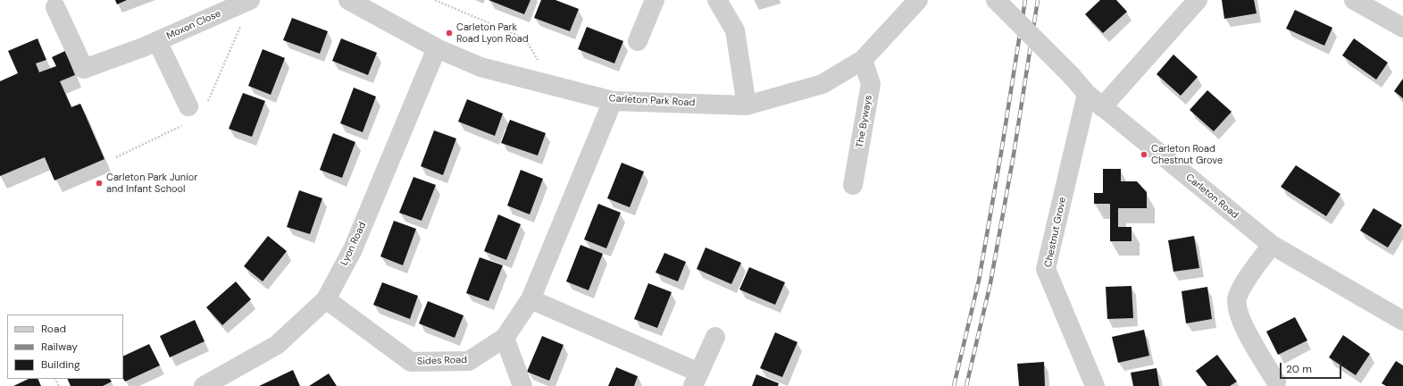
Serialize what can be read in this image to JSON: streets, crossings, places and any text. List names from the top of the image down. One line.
{"streets":{"street":["Moxon Close","Carleton Park Road","The Byways","Carleton Road","Chestnut Grove","Lyon Road","Sides Road"]},"crossings":[["Carleton Park Road","The Byways"],["Carleton Park Road","Lyon Road"],["Carleton Park Road","Sides Road"],["Carleton Road","Chestnut Grove"],["Lyon Road","Sides Road"]],"places":["Carleton Park Road Lyon Road","Carleton Road Chestnut Grove","Carleton Park Junior and Infant School"],"legend":["Road","Railway","Building"],"scale_bar":"20 m"}
